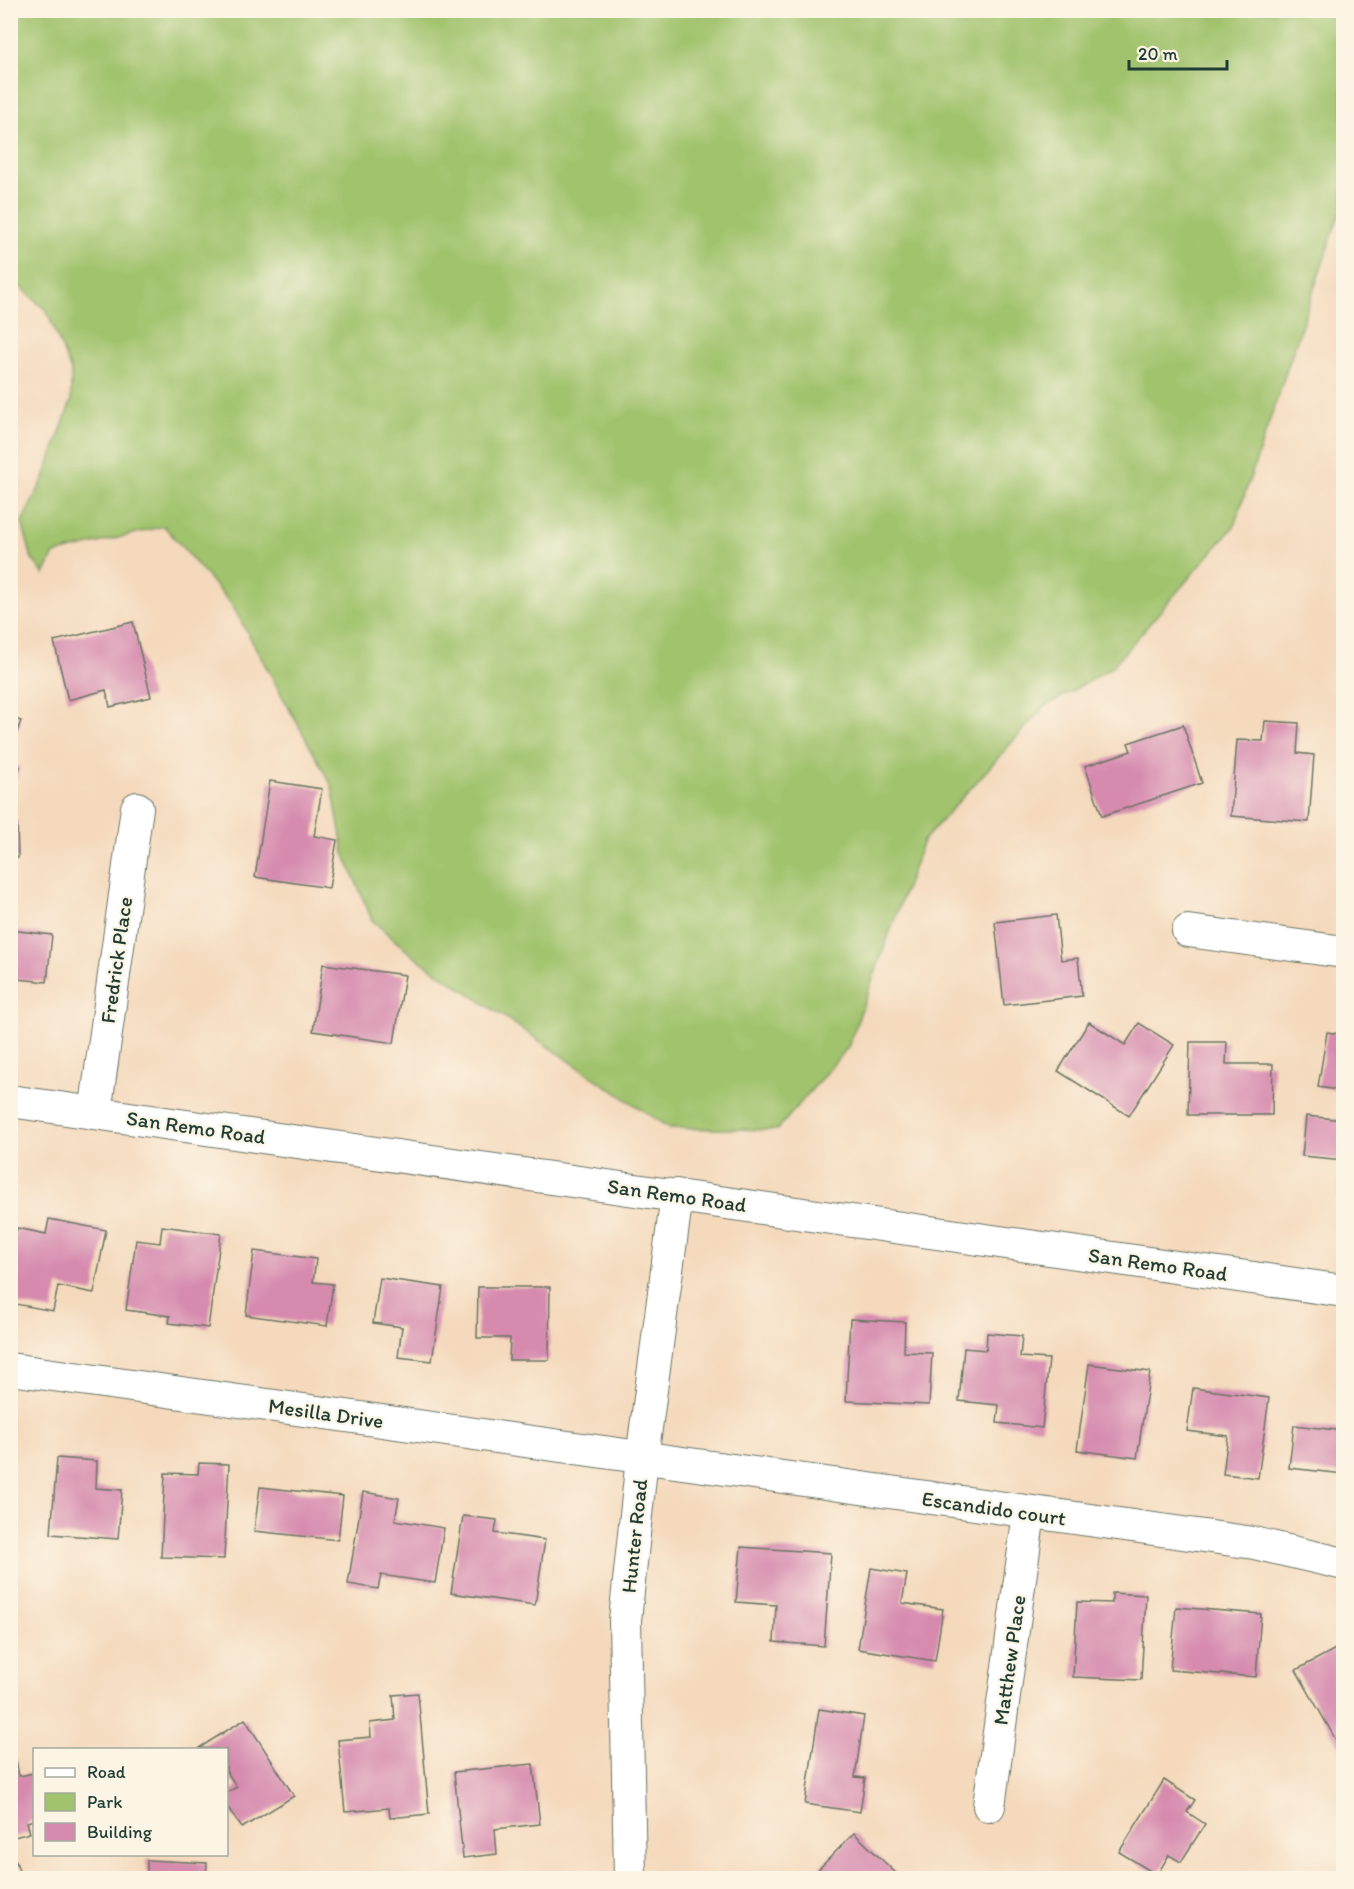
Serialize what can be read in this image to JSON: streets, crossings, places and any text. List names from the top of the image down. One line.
{"streets":{"street":["Fredrick Place","San Remo Road","Mesilla Drive","Escandido court","Hunter Road","Matthew Place"]},"crossings":[["Fredrick Place","San Remo Road"],["San Remo Road","Hunter Road"],["Mesilla Drive","Escandido court"],["Mesilla Drive","Hunter Road"],["Escandido court","Hunter Road"],["Escandido court","Matthew Place"]],"legend":["Road","Park","Building"],"scale_bar":"20 m"}
